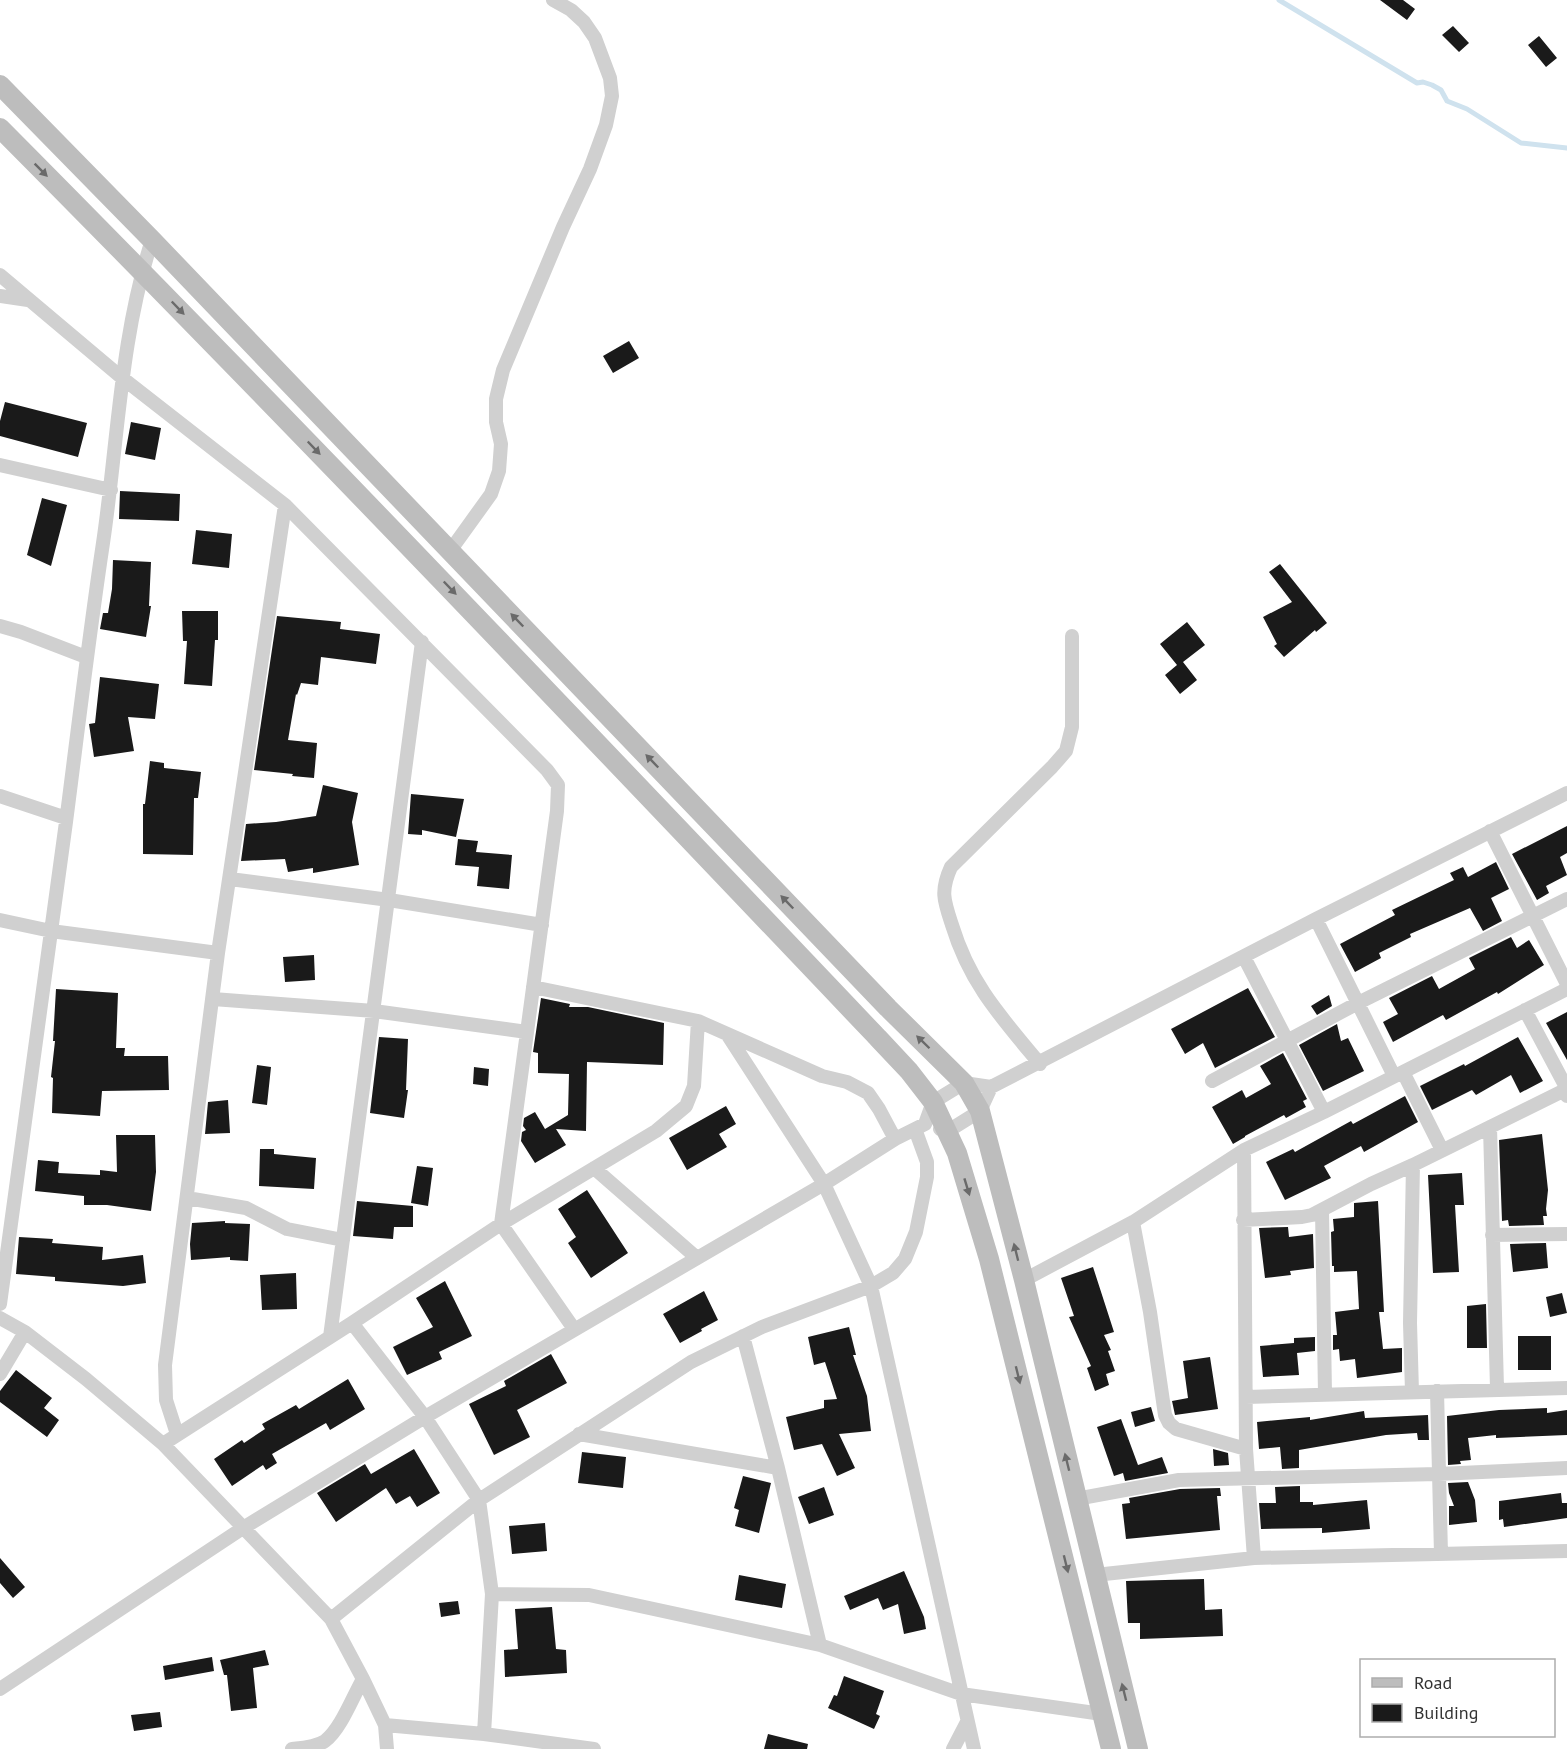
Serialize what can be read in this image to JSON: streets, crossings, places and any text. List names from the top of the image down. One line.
{"legend":["Road","Building"]}
